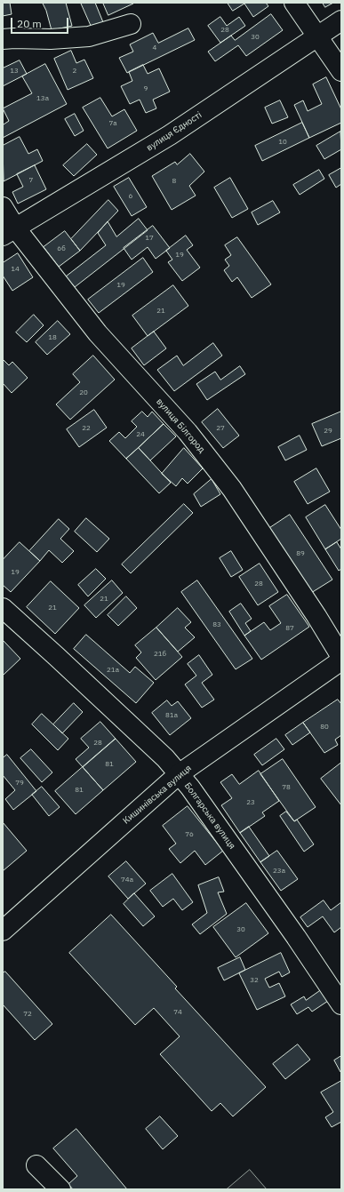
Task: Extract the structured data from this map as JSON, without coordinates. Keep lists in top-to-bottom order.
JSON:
{
  "streets": {
    "street": [
      "вулиця Єдності",
      "вулиця Білгород",
      "Кишинівська вулиця",
      "Болгарська вулиця"
    ]
  },
  "crossings": [
    ["вулиця Єдності", "вулиця Білгород"],
    ["Кишинівська вулиця", "Болгарська вулиця"]
  ],
  "house_numbers": [
    "28",
    "30",
    "4",
    "13",
    "2",
    "9",
    "13а",
    "7а",
    "10",
    "7",
    "8",
    "6",
    "17",
    "6б",
    "19",
    "14",
    "19",
    "21",
    "18",
    "20",
    "22",
    "27",
    "29",
    "24",
    "89",
    "19",
    "28",
    "21",
    "21",
    "83",
    "87",
    "21б",
    "21а",
    "81а",
    "80",
    "28",
    "81",
    "79",
    "78",
    "81",
    "23",
    "76",
    "23а",
    "74а",
    "30",
    "32",
    "74",
    "72"
  ],
  "scale_bar": "20 m"
}
